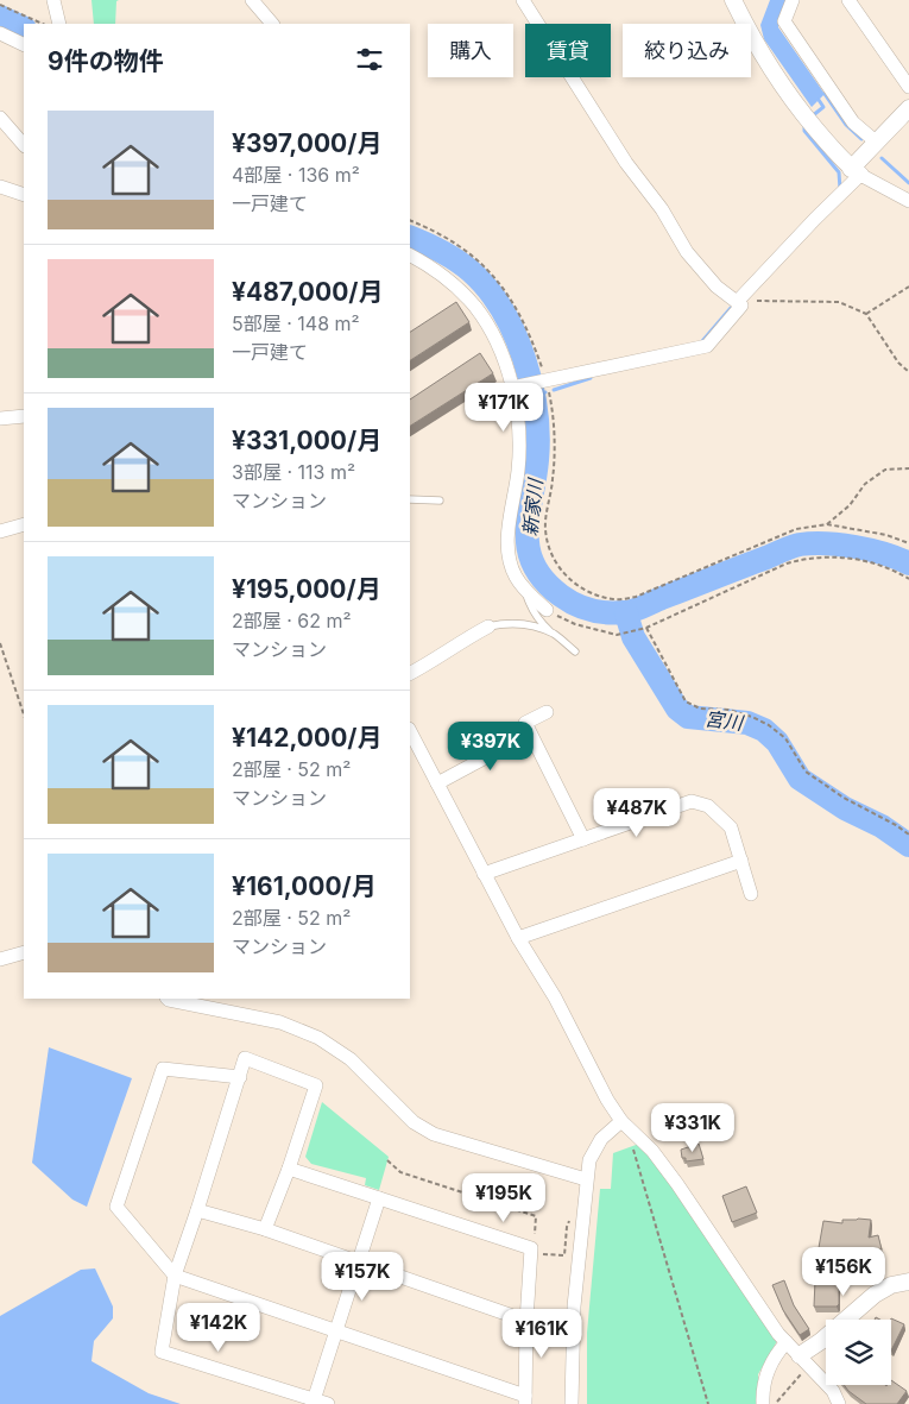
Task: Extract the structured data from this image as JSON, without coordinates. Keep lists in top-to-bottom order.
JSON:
{
  "water": ["新家川", "宮川"],
  "page": {
    "chip": ["購入", "賃貸", "絞り込み"],
    "heading": "9件の物件",
    "list": [
      {
        "name": "¥397,000/月",
        "note": "4部屋 · 136 m² · 一戸建て"
      },
      {
        "name": "¥487,000/月",
        "note": "5部屋 · 148 m² · 一戸建て"
      },
      {
        "name": "¥331,000/月",
        "note": "3部屋 · 113 m² · マンション"
      },
      {
        "name": "¥195,000/月",
        "note": "2部屋 · 62 m² · マンション"
      },
      {
        "name": "¥142,000/月",
        "note": "2部屋 · 52 m² · マンション"
      },
      {
        "name": "¥161,000/月",
        "note": "2部屋 · 52 m² · マンション"
      }
    ],
    "price": [
      "¥171K",
      "¥397K",
      "¥487K",
      "¥331K",
      "¥195K",
      "¥156K",
      "¥157K",
      "¥142K",
      "¥161K"
    ]
  }
}
